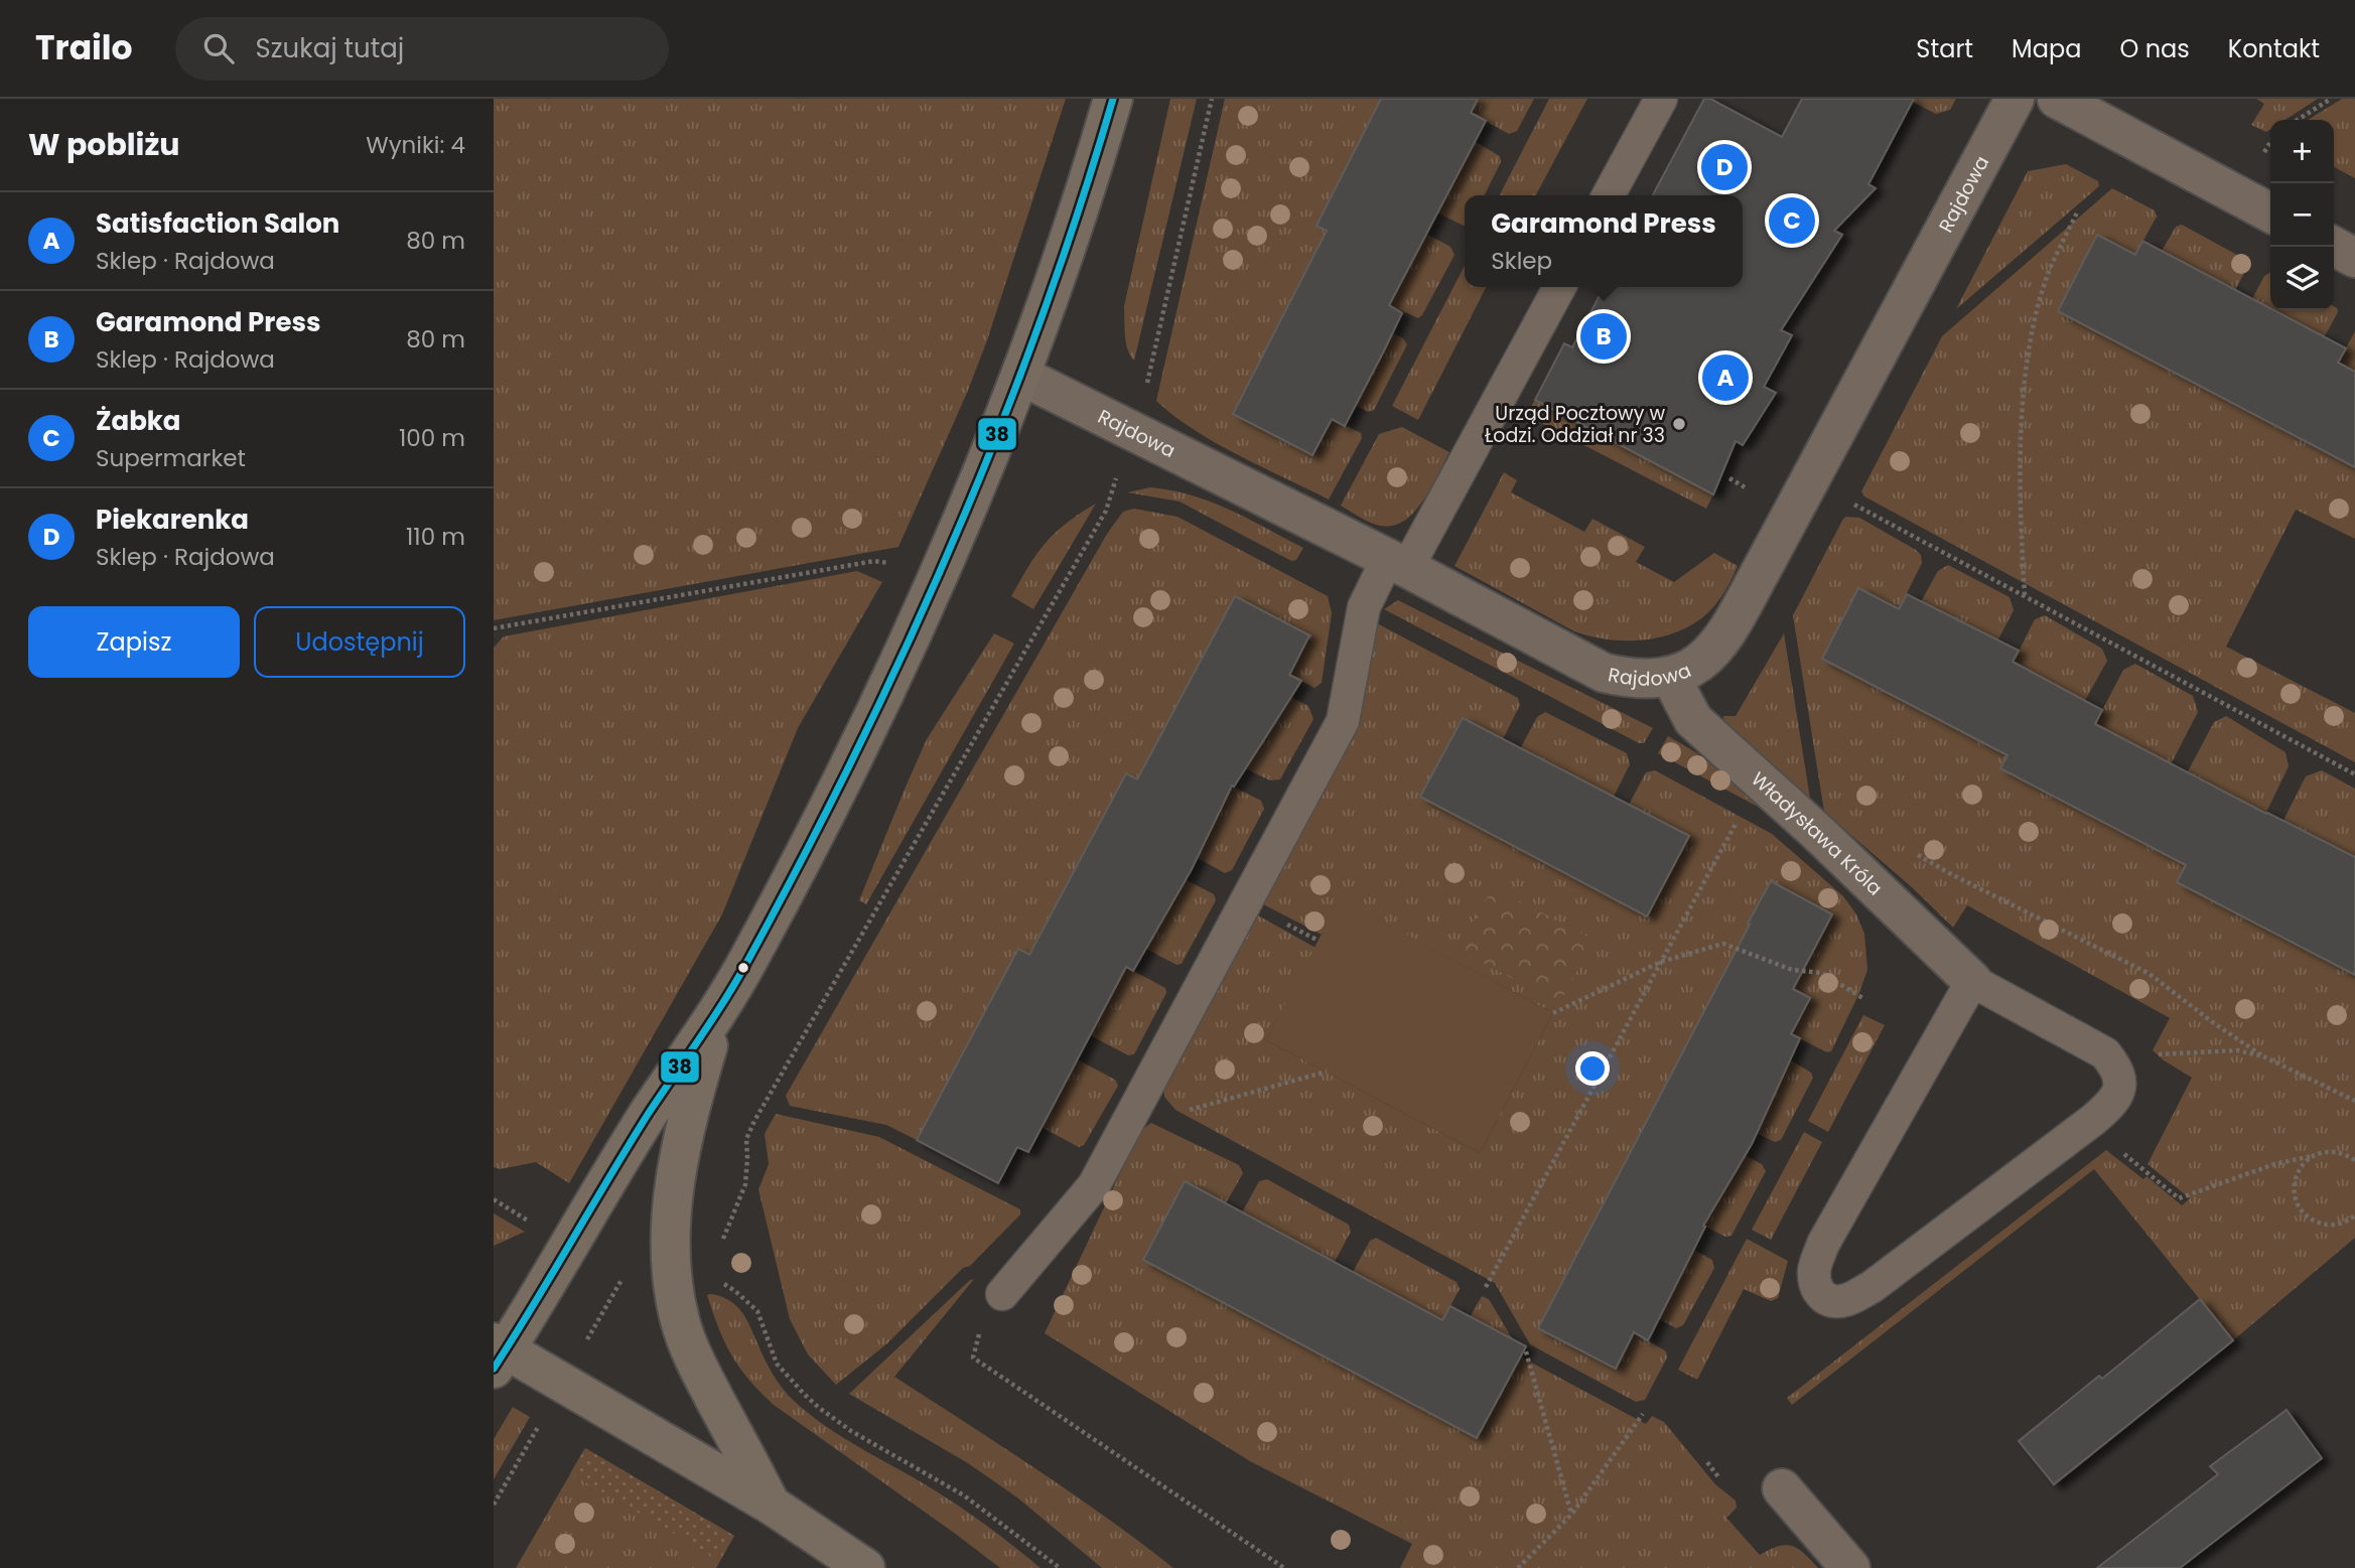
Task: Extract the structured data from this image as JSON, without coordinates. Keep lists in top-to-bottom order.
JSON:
{
  "streets": {
    "street": ["Rajdowa", "Władysława Króla"]
  },
  "crossings": [
    ["Rajdowa", "Władysława Króla"]
  ],
  "places": ["Urząd Pocztowy w Łodzi. Oddział nr 33"],
  "lines": ["transit line 38"],
  "page": {
    "header": "Trailo",
    "search": "Szukaj tutaj",
    "nav": [
      "Start",
      "Mapa",
      "O nas",
      "Kontakt"
    ],
    "heading": ["W pobliżu", "Wyniki: 4"],
    "map_buttons": ["+", "−"],
    "pins": [
      "D",
      "C",
      "B",
      "A"
    ],
    "list": [
      {
        "mark": "A",
        "name": "Satisfaction Salon",
        "note": "Sklep · Rajdowa",
        "value": "80 m"
      },
      {
        "mark": "B",
        "name": "Garamond Press",
        "note": "Sklep · Rajdowa",
        "value": "80 m"
      },
      {
        "mark": "C",
        "name": "Żabka",
        "note": "Supermarket",
        "value": "100 m"
      },
      {
        "mark": "D",
        "name": "Piekarenka",
        "note": "Sklep · Rajdowa",
        "value": "110 m"
      }
    ],
    "popup": ["Garamond Press", "Sklep"],
    "buttons": ["Zapisz", "Udostępnij"]
  }
}
